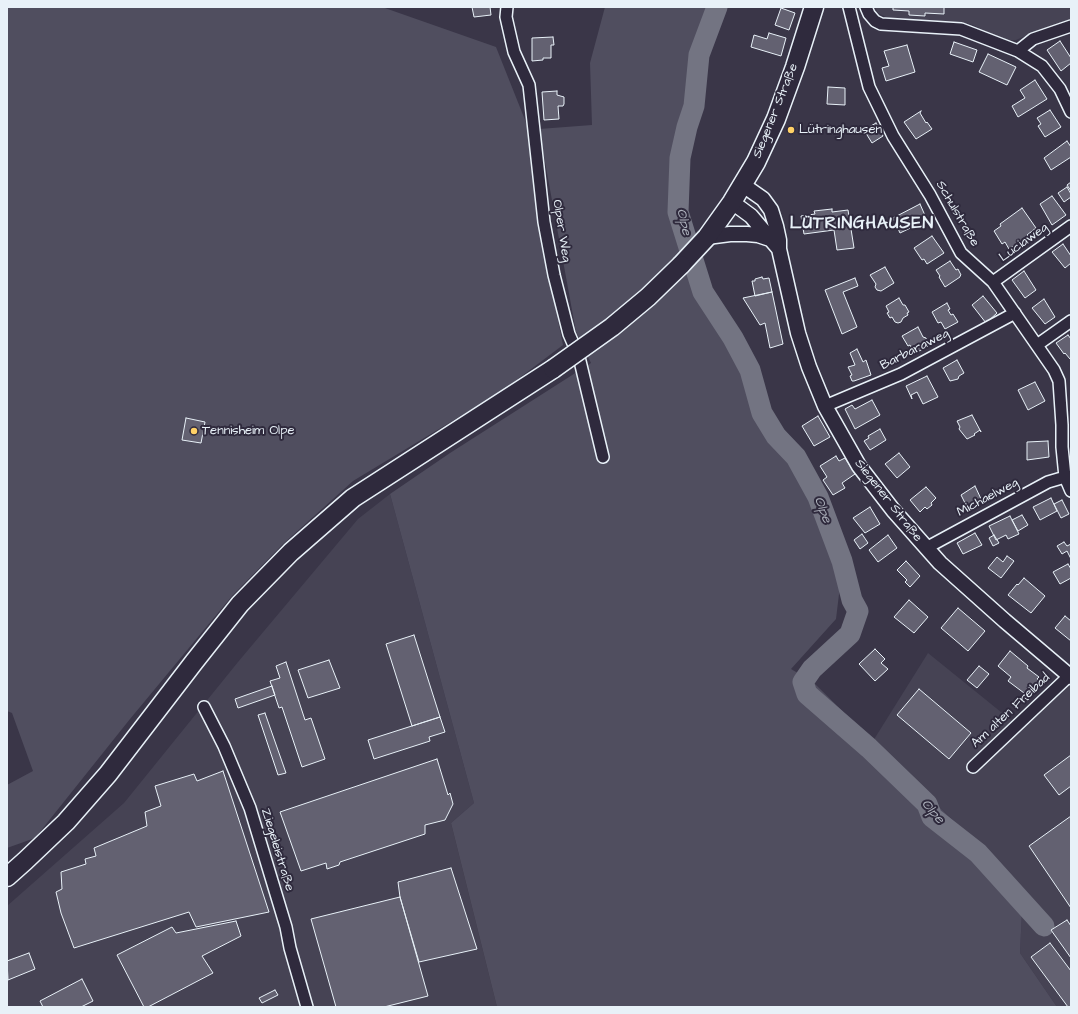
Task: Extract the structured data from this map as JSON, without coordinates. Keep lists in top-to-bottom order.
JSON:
{
  "streets": {
    "main road": ["Siegener Straße"],
    "street": [
      "Schulstraße",
      "Olper Weg",
      "Luciaweg",
      "Barbaraweg",
      "Michaelweg",
      "Am alten Freibad",
      "Ziegeleistraße"
    ]
  },
  "crossings": [
    ["Siegener Straße", "Barbaraweg"],
    ["Siegener Straße", "Michaelweg"],
    ["Siegener Straße", "Am alten Freibad"],
    ["Schulstraße", "Luciaweg"],
    ["Schulstraße", "Barbaraweg"],
    ["Schulstraße", "Michaelweg"]
  ],
  "districts": ["LÜTRINGHAUSEN"],
  "water": ["Olpe"],
  "places": ["Lütringhausen", "Tennisheim Olpe"]
}
